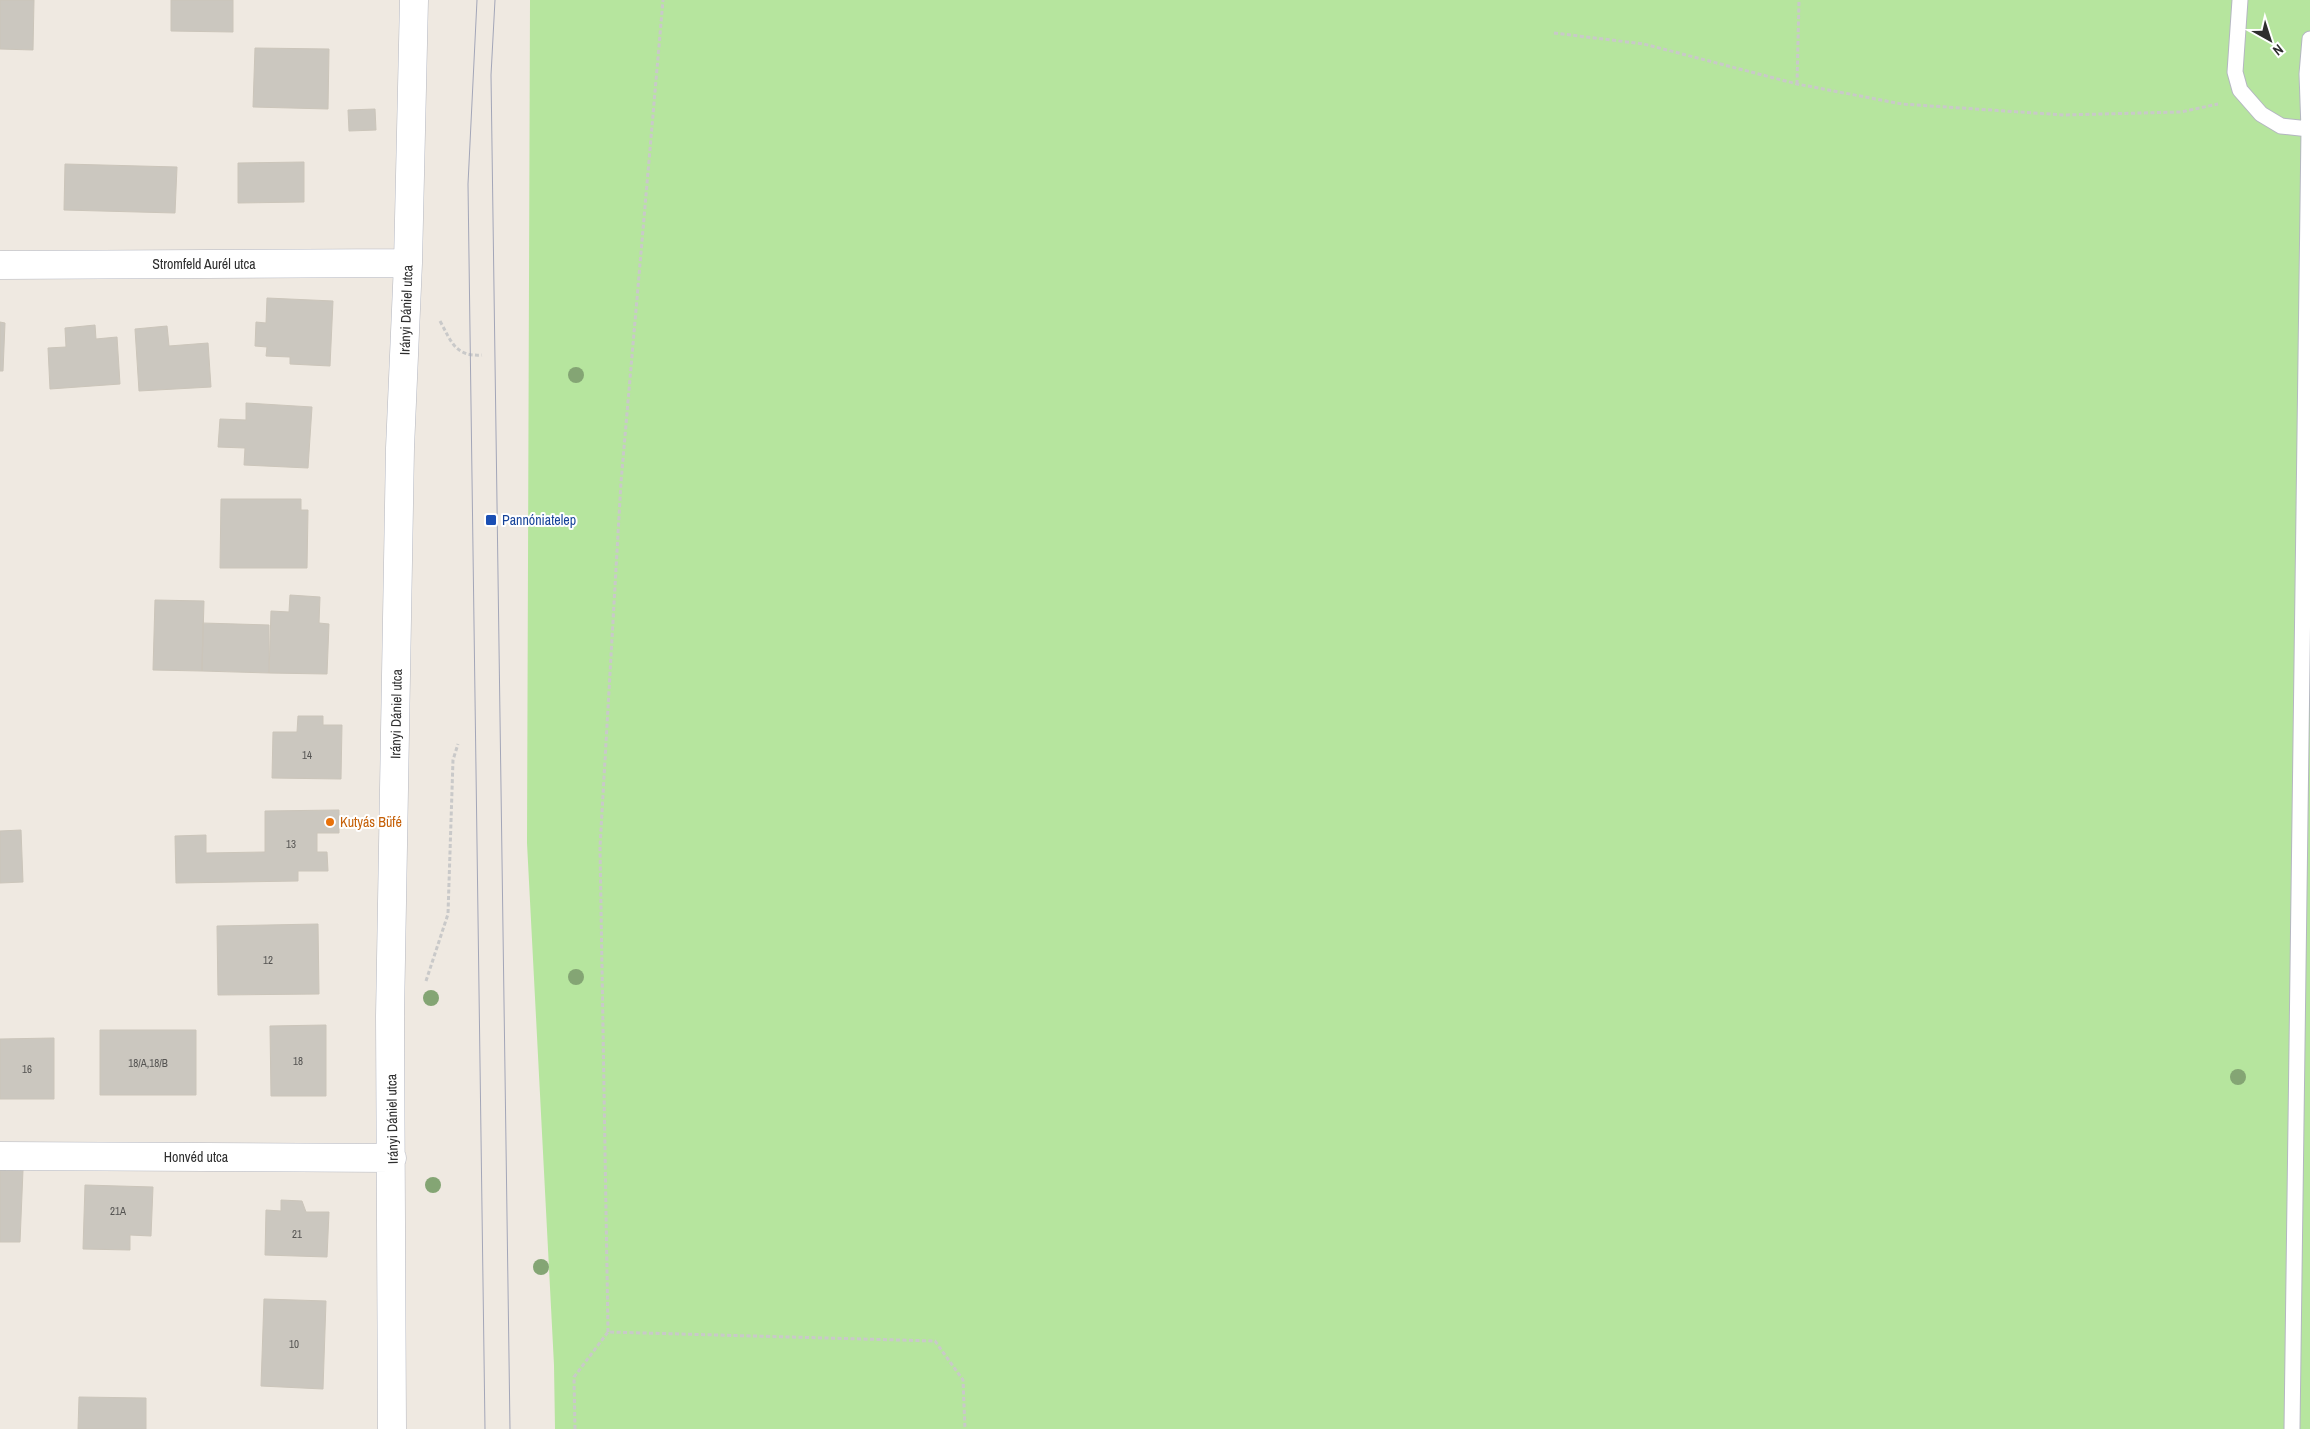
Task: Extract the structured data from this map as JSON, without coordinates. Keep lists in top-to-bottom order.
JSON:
{
  "streets": {
    "street": ["Stromfeld Aurél utca", "Irányi Dániel utca", "Honvéd utca"]
  },
  "crossings": [
    ["Stromfeld Aurél utca", "Irányi Dániel utca"],
    ["Irányi Dániel utca", "Honvéd utca"]
  ],
  "places": {
    "transit": ["Pannóniatelep"],
    "other": ["Kutyás Büfé"]
  },
  "house_numbers": [
    "14",
    "13",
    "12",
    "18",
    "18/A,18/B",
    "16",
    "21A",
    "21",
    "10"
  ],
  "north": "bottom right"
}
